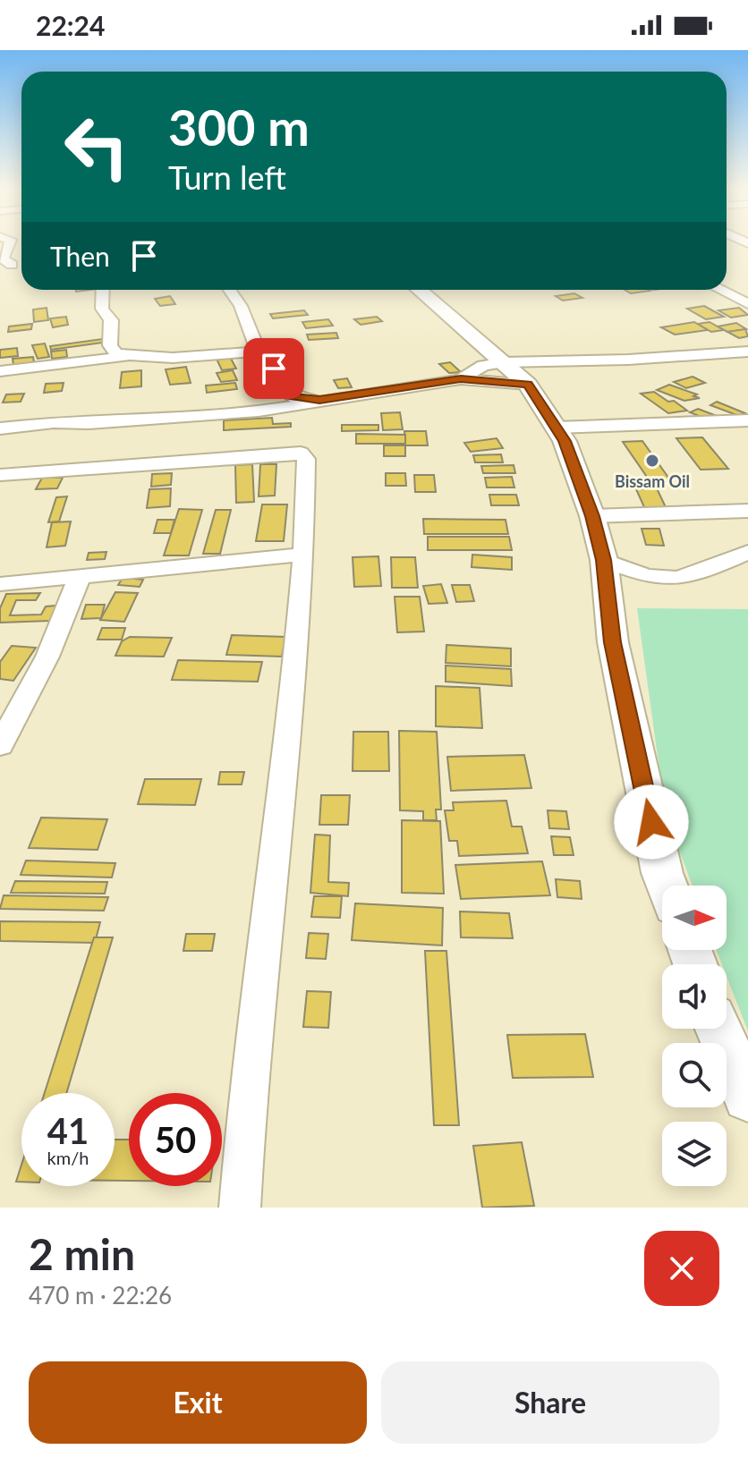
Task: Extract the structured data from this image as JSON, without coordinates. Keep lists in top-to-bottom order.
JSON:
{
  "places": ["Bissam Oil"],
  "north": "right",
  "page": {
    "status": "22:24",
    "turn": ["300 m", "Turn left"],
    "then": "Then",
    "speed": "41 km/h",
    "limit": "50",
    "heading": ["2 min", "470 m · 22:26"],
    "buttons": ["Exit", "Share"]
  }
}
